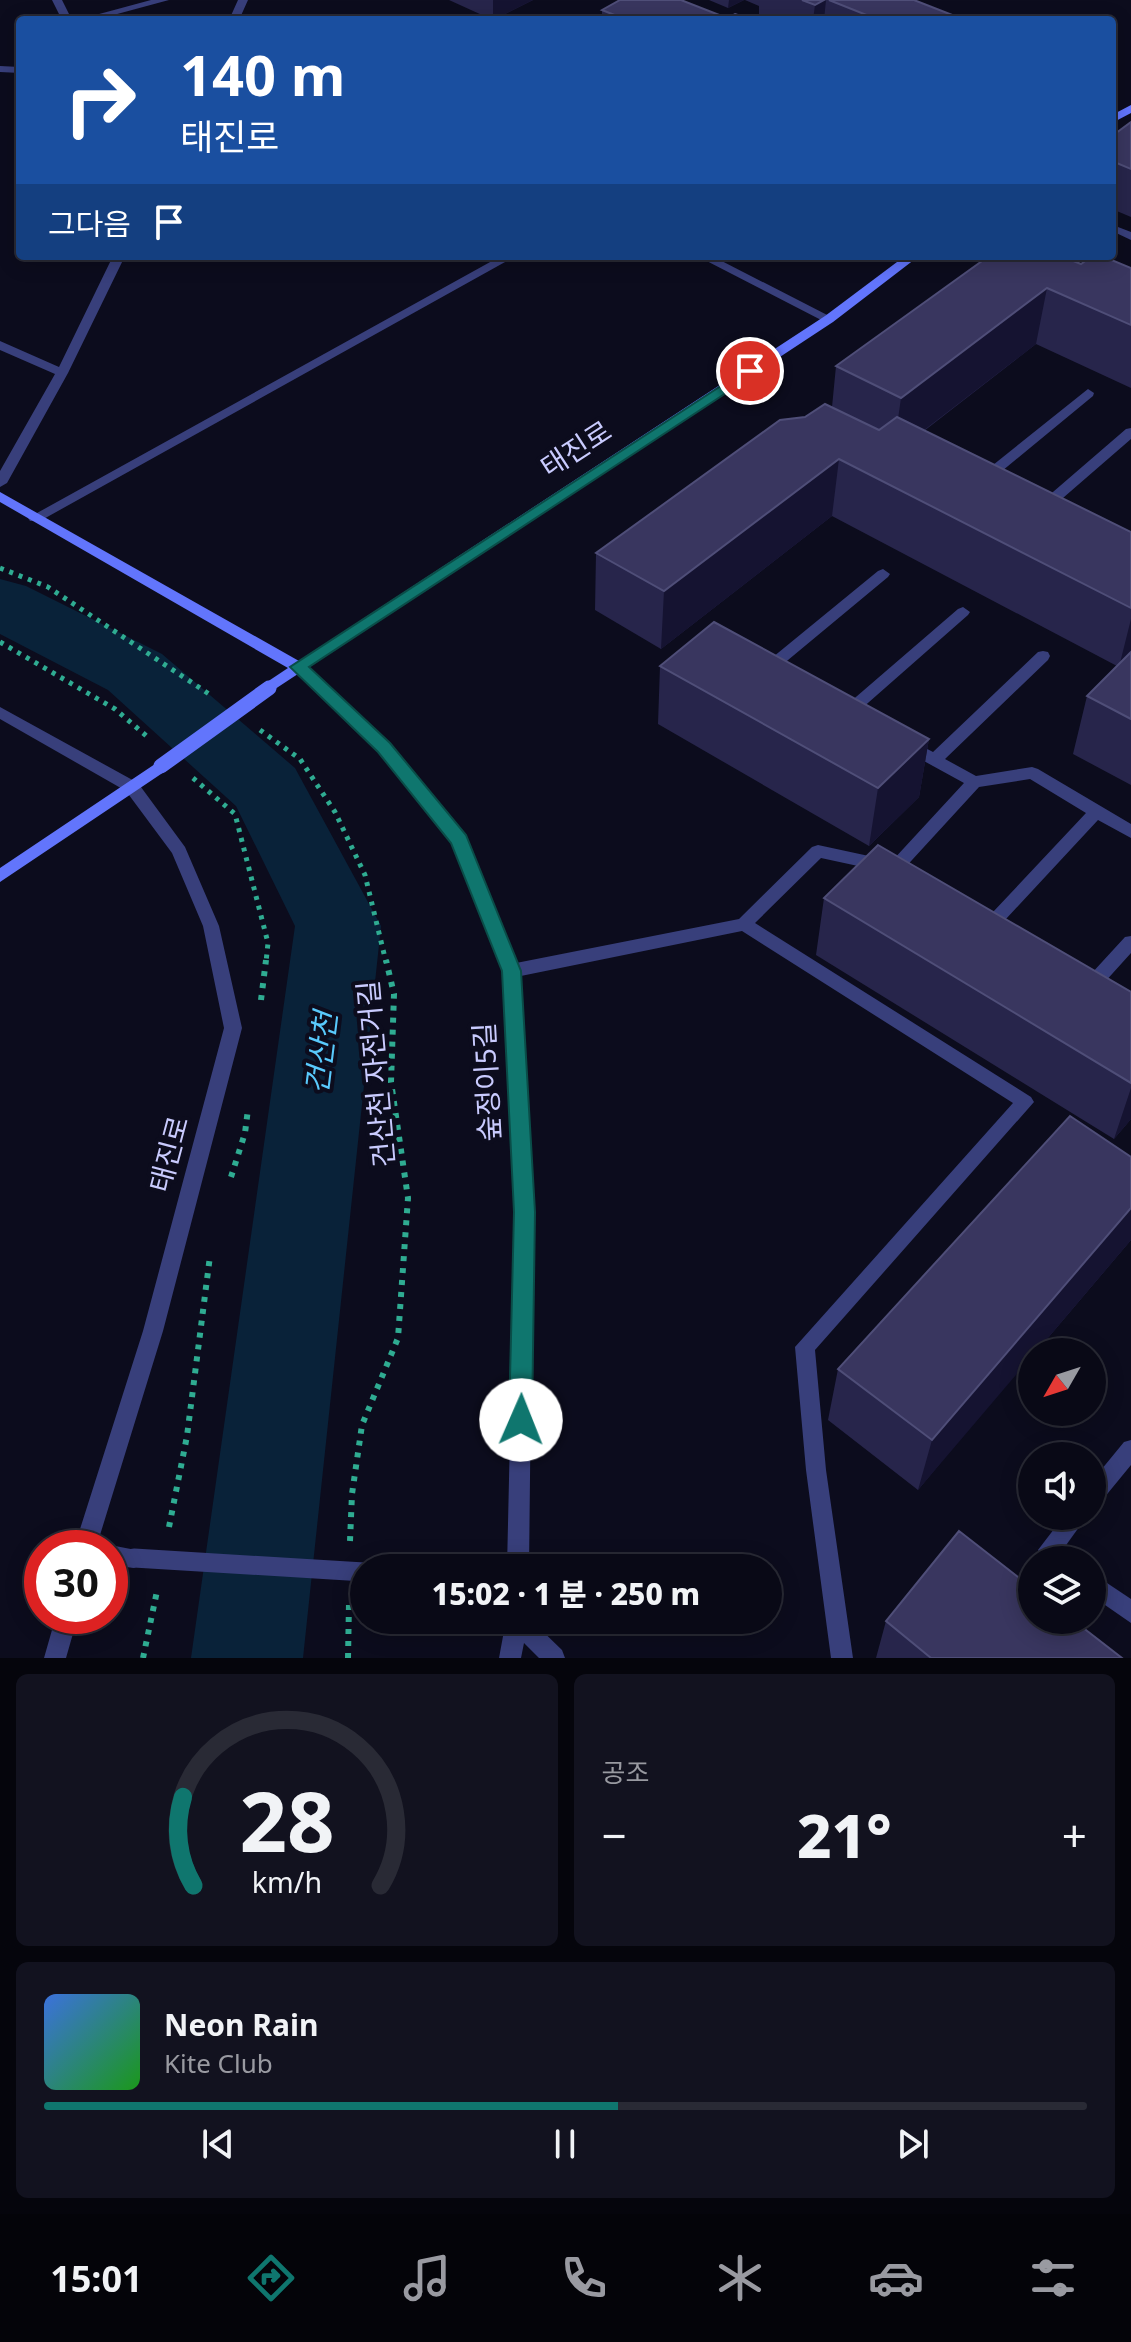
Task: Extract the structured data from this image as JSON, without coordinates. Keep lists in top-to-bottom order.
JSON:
{
  "streets": {
    "street": ["태진로", "숲정이5길"],
    "path": ["건산천 자전거길"]
  },
  "crossings": [
    ["태진로", "숲정이5길"]
  ],
  "water": ["건산천"],
  "north": "bottom left",
  "page": {
    "turn": ["140 m", "태진로"],
    "then": "그다음",
    "limit": "30",
    "trip": "15:02 · 1 분 · 250 m",
    "tile": "공조",
    "heat": ["−", "21°", "+"],
    "song": ["Neon Rain", "Kite Club"],
    "tabs": "15:01",
    "gauge": ["28", "km/h"]
  }
}
